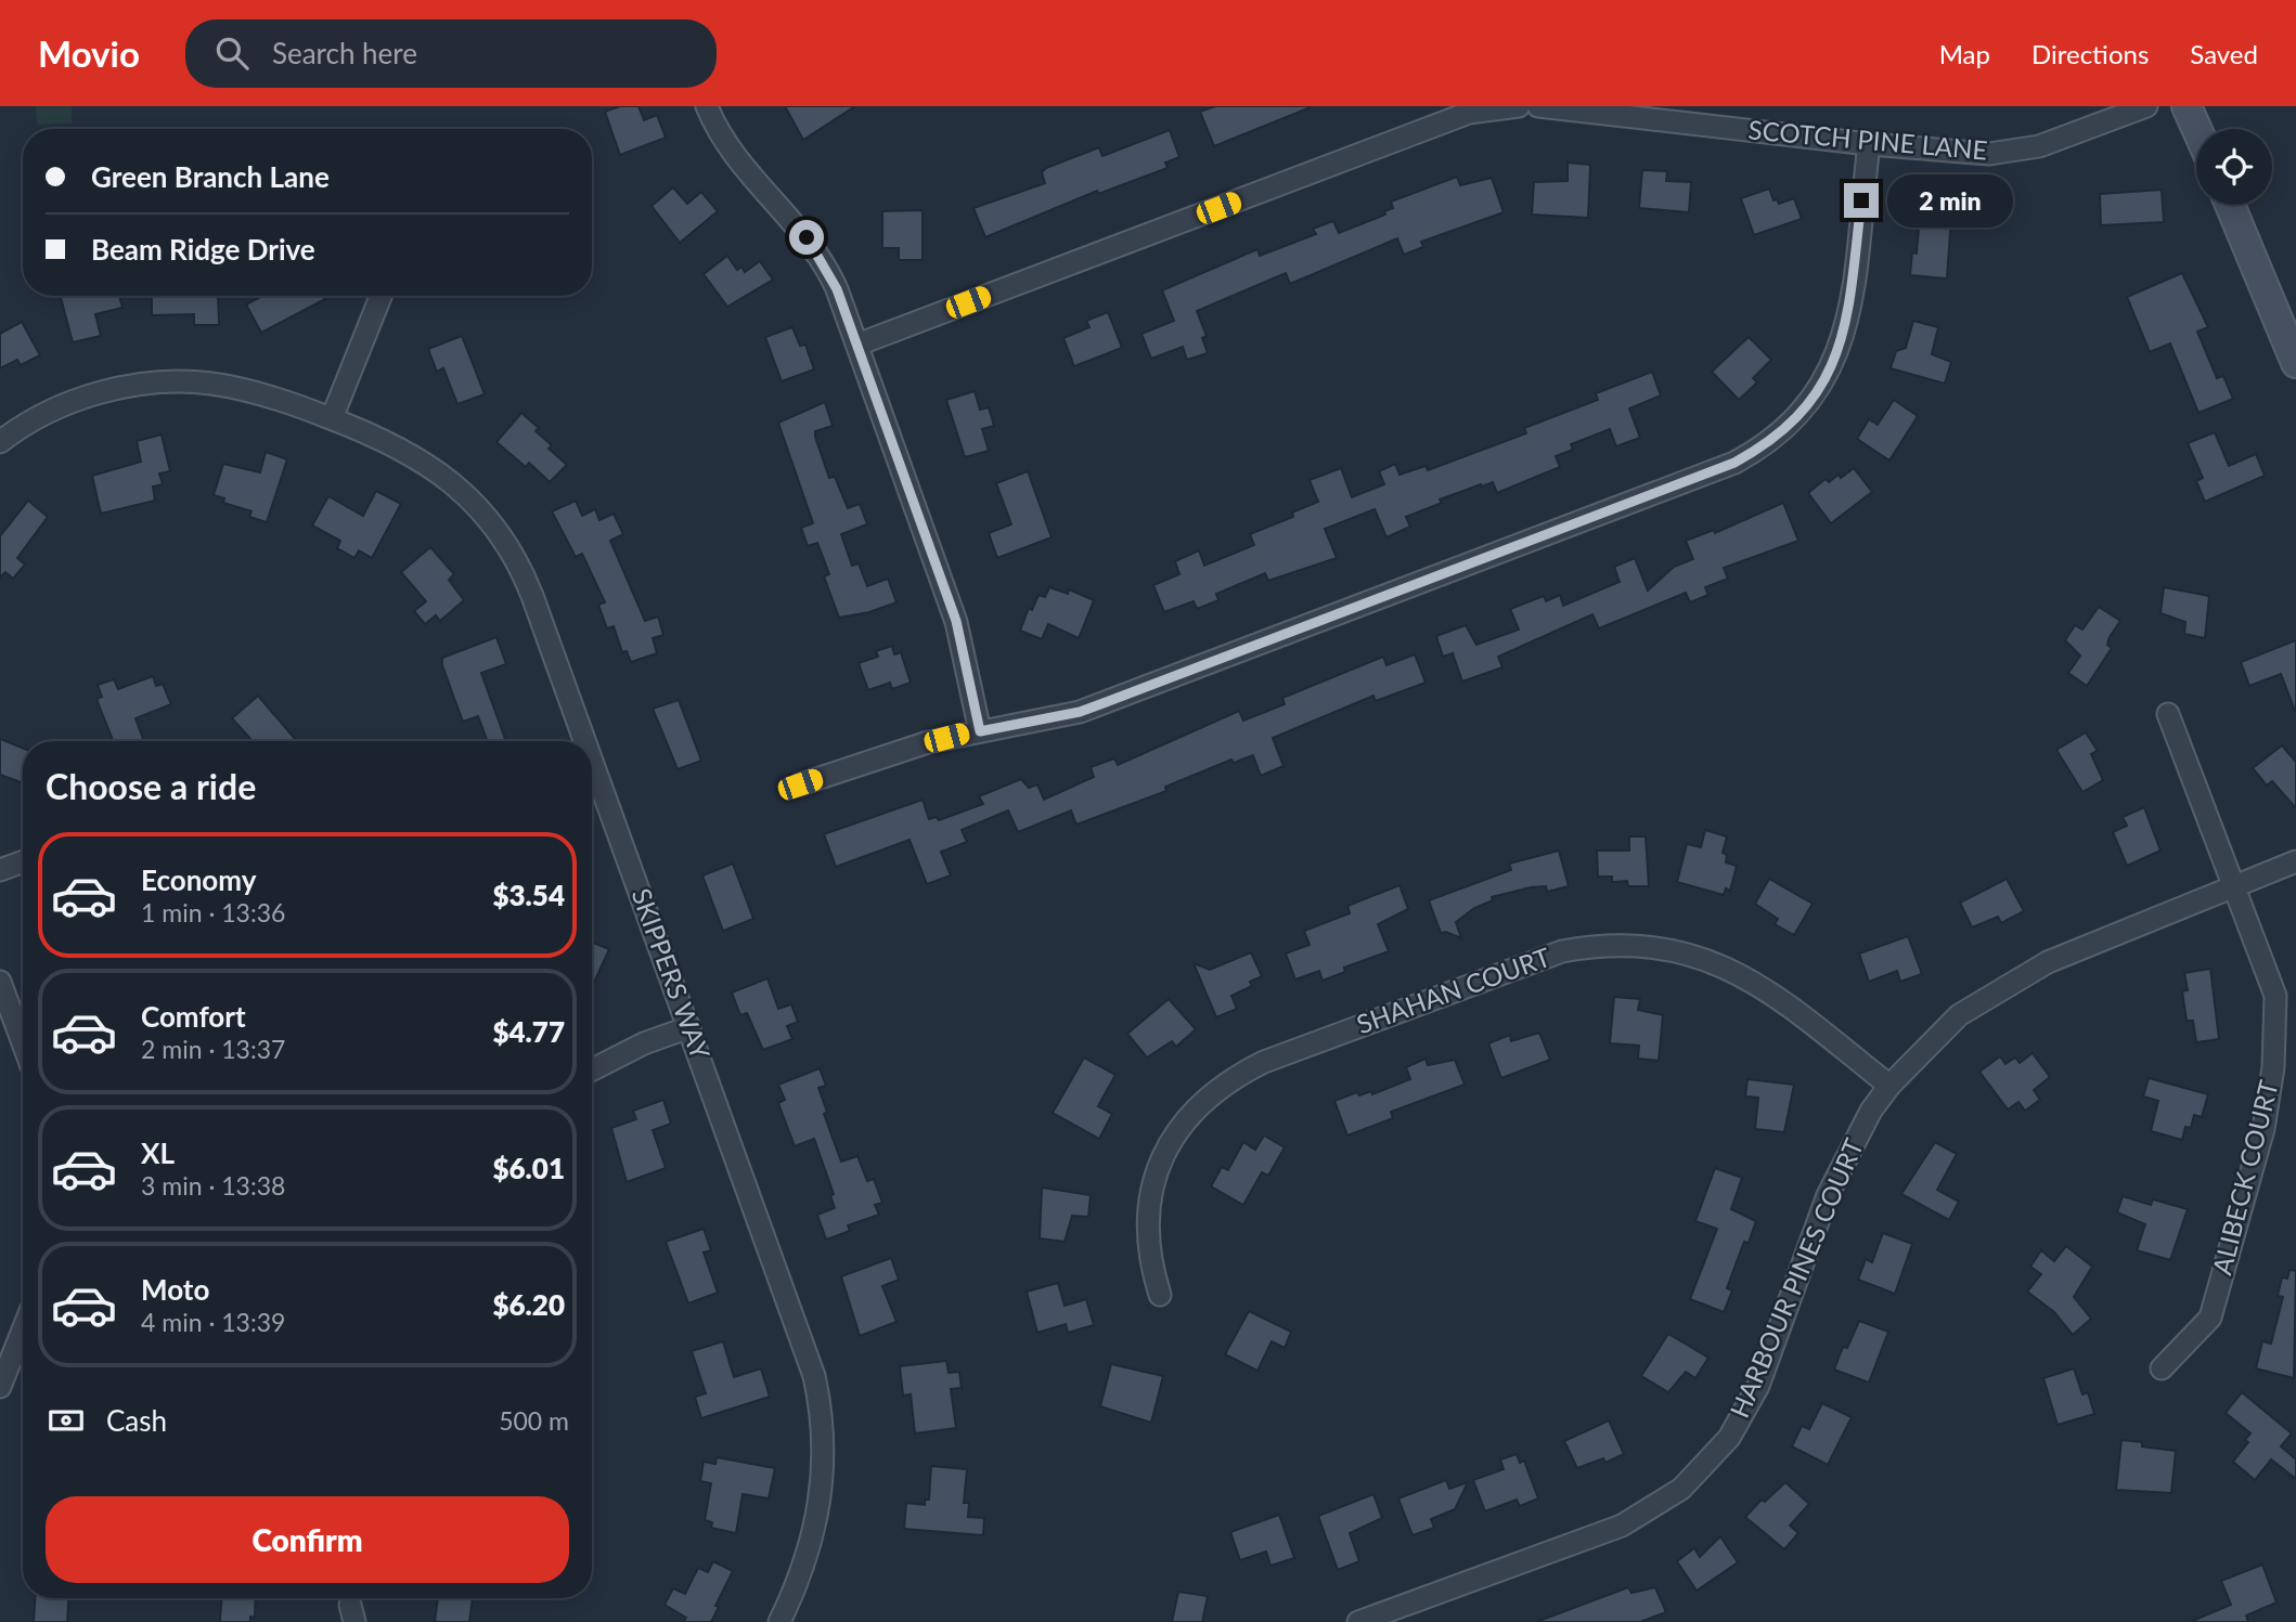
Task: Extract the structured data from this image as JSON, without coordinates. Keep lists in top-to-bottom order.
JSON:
{
  "streets": {
    "street": [
      "SCOTCH PINE LANE",
      "SKIPPERS WAY",
      "SHAHAN COURT",
      "ALIBECK COURT",
      "HARBOUR PINES COURT"
    ]
  },
  "crossings": [
    ["SHAHAN COURT", "HARBOUR PINES COURT"],
    ["ALIBECK COURT", "HARBOUR PINES COURT"]
  ],
  "page": {
    "header": "Movio",
    "search": "Search here",
    "nav": ["Map", "Directions", "Saved"],
    "banner": ["Green Branch Lane", "Beam Ridge Drive"],
    "bubble": "2 min",
    "heading": "Choose a ride",
    "list": [
      {
        "name": "Economy",
        "note": "1 min · 13:36",
        "value": "$3.54"
      },
      {
        "name": "Comfort",
        "note": "2 min · 13:37",
        "value": "$4.77"
      },
      {
        "name": "XL",
        "note": "3 min · 13:38",
        "value": "$6.01"
      },
      {
        "name": "Moto",
        "note": "4 min · 13:39",
        "value": "$6.20"
      }
    ],
    "pay": ["Cash", "500 m"],
    "buttons": "Confirm"
  }
}
